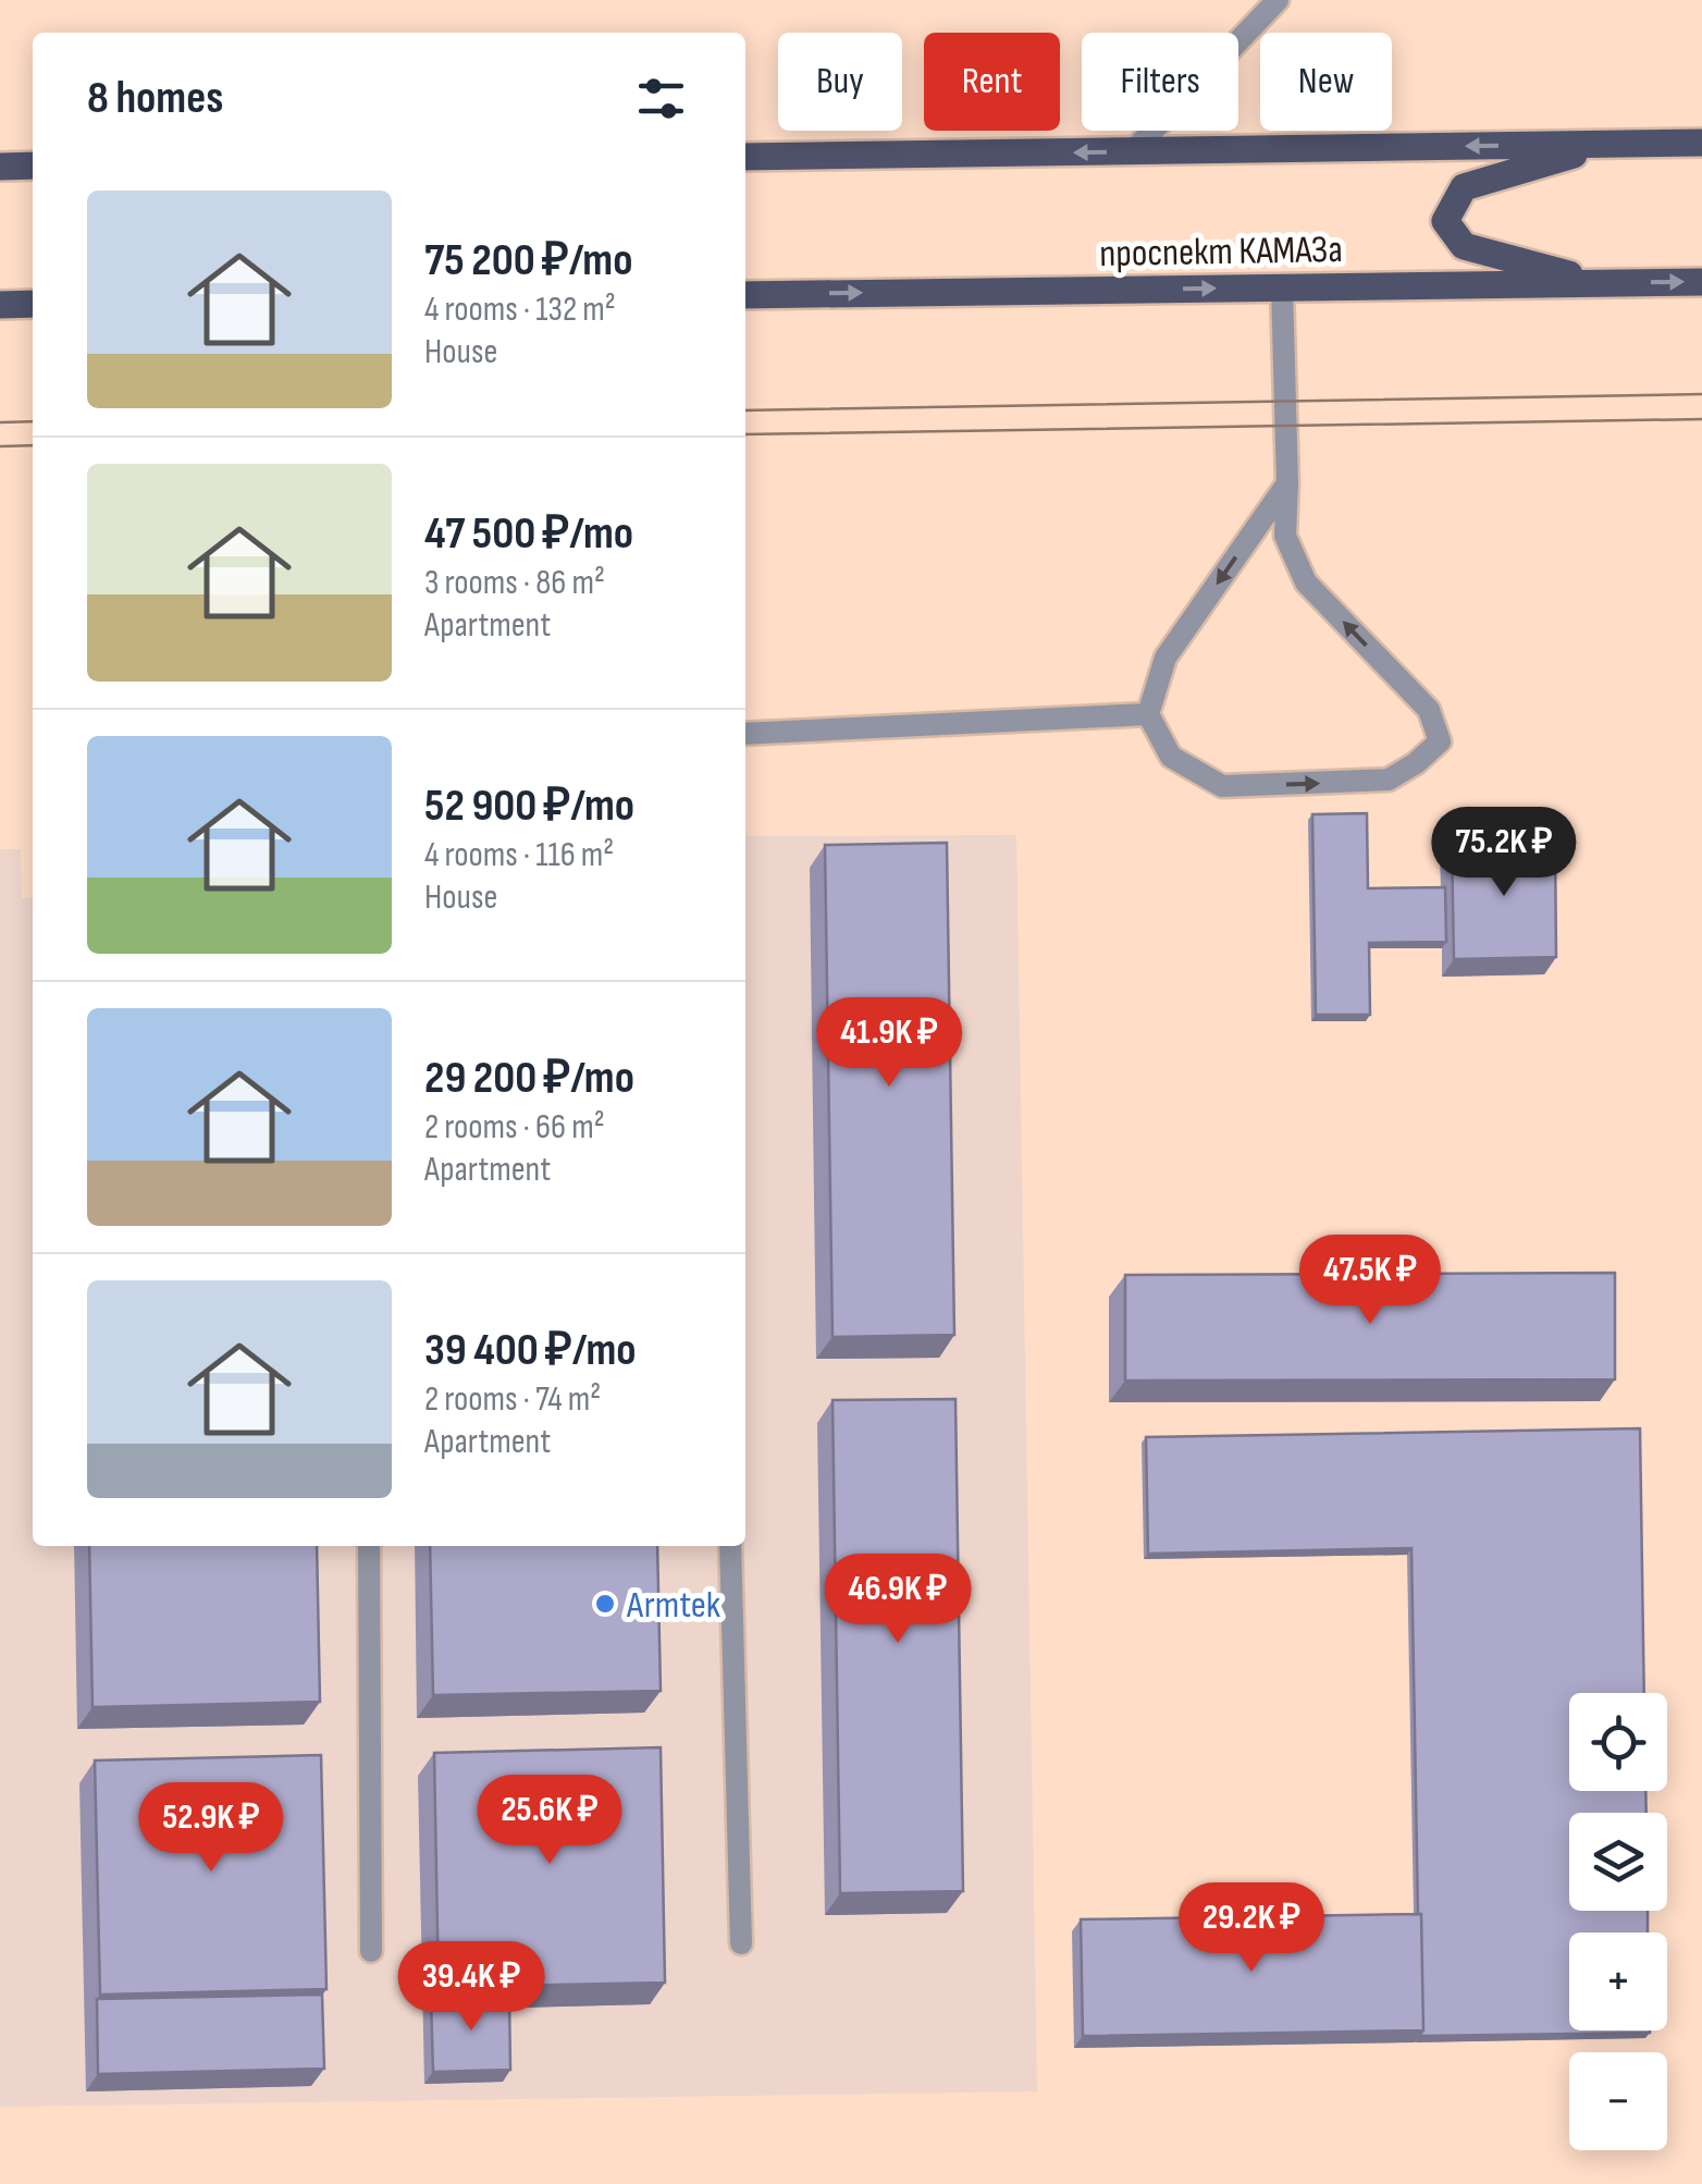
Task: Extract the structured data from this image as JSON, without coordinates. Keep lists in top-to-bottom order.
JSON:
{
  "streets": {
    "main road": ["проспект КАМАЗа"]
  },
  "places": ["Armtek"],
  "page": {
    "chip": [
      "Buy",
      "Rent",
      "Filters",
      "New"
    ],
    "heading": "8 homes",
    "list": [
      {
        "name": "75 200 ₽/mo",
        "note": "4 rooms · 132 m² · House"
      },
      {
        "name": "47 500 ₽/mo",
        "note": "3 rooms · 86 m² · Apartment"
      },
      {
        "name": "52 900 ₽/mo",
        "note": "4 rooms · 116 m² · House"
      },
      {
        "name": "29 200 ₽/mo",
        "note": "2 rooms · 66 m² · Apartment"
      },
      {
        "name": "39 400 ₽/mo",
        "note": "2 rooms · 74 m² · Apartment"
      }
    ],
    "price": [
      "75.2K ₽",
      "41.9K ₽",
      "47.5K ₽",
      "46.9K ₽",
      "25.6K ₽",
      "52.9K ₽",
      "29.2K ₽",
      "39.4K ₽"
    ],
    "map_buttons": ["+", "−"]
  }
}
